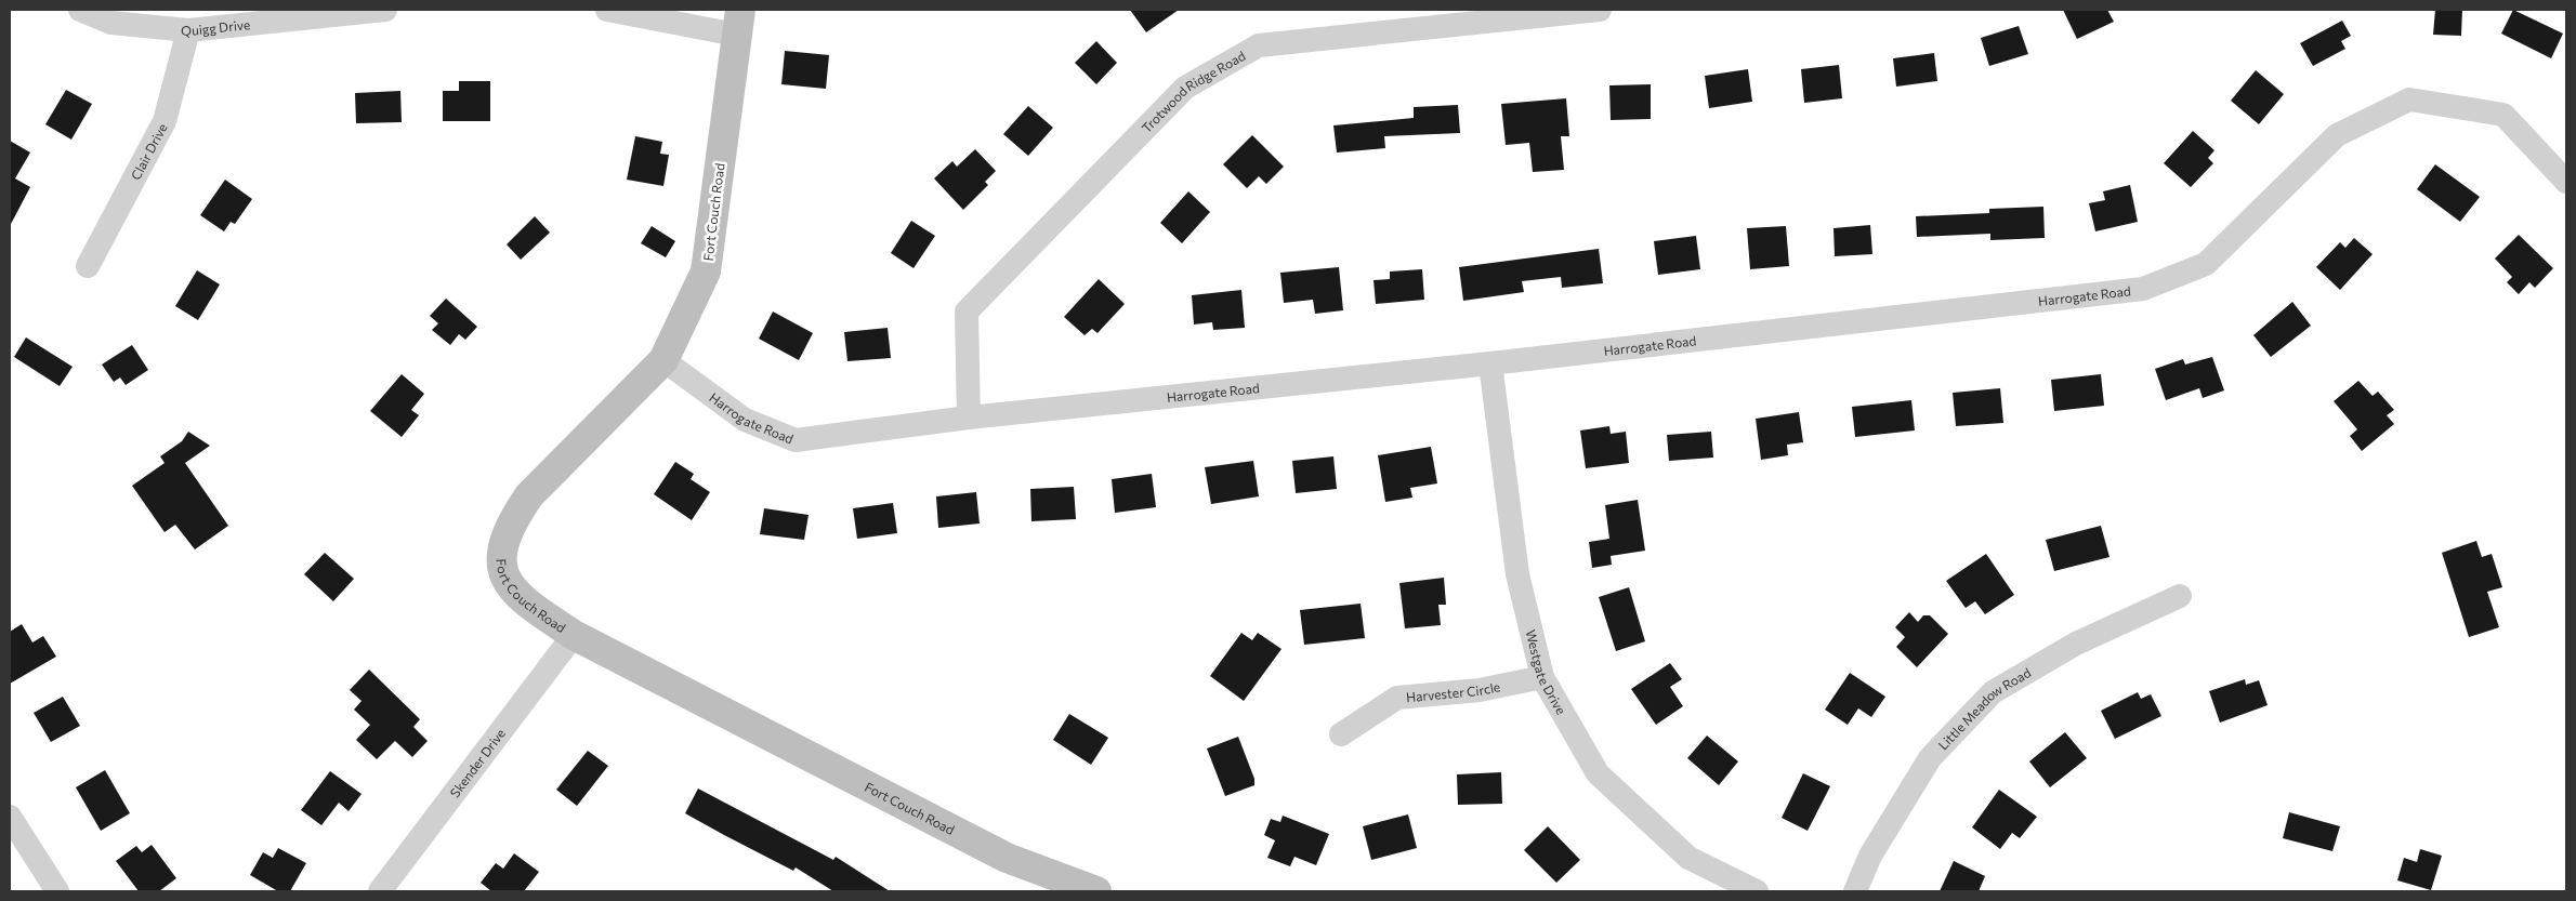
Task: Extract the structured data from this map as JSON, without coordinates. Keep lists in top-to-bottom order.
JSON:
{
  "streets": {
    "street": [
      "Quigg Drive",
      "Trotwood Ridge Road",
      "Clair Drive",
      "Fort Couch Road",
      "Harrogate Road",
      "Westgate Drive",
      "Harvester Circle",
      "Little Meadow Road",
      "Skender Drive"
    ]
  },
  "crossings": [
    ["Quigg Drive", "Clair Drive"],
    ["Trotwood Ridge Road", "Harrogate Road"],
    ["Fort Couch Road", "Harrogate Road"],
    ["Fort Couch Road", "Skender Drive"],
    ["Harrogate Road", "Westgate Drive"],
    ["Westgate Drive", "Harvester Circle"]
  ]
}
